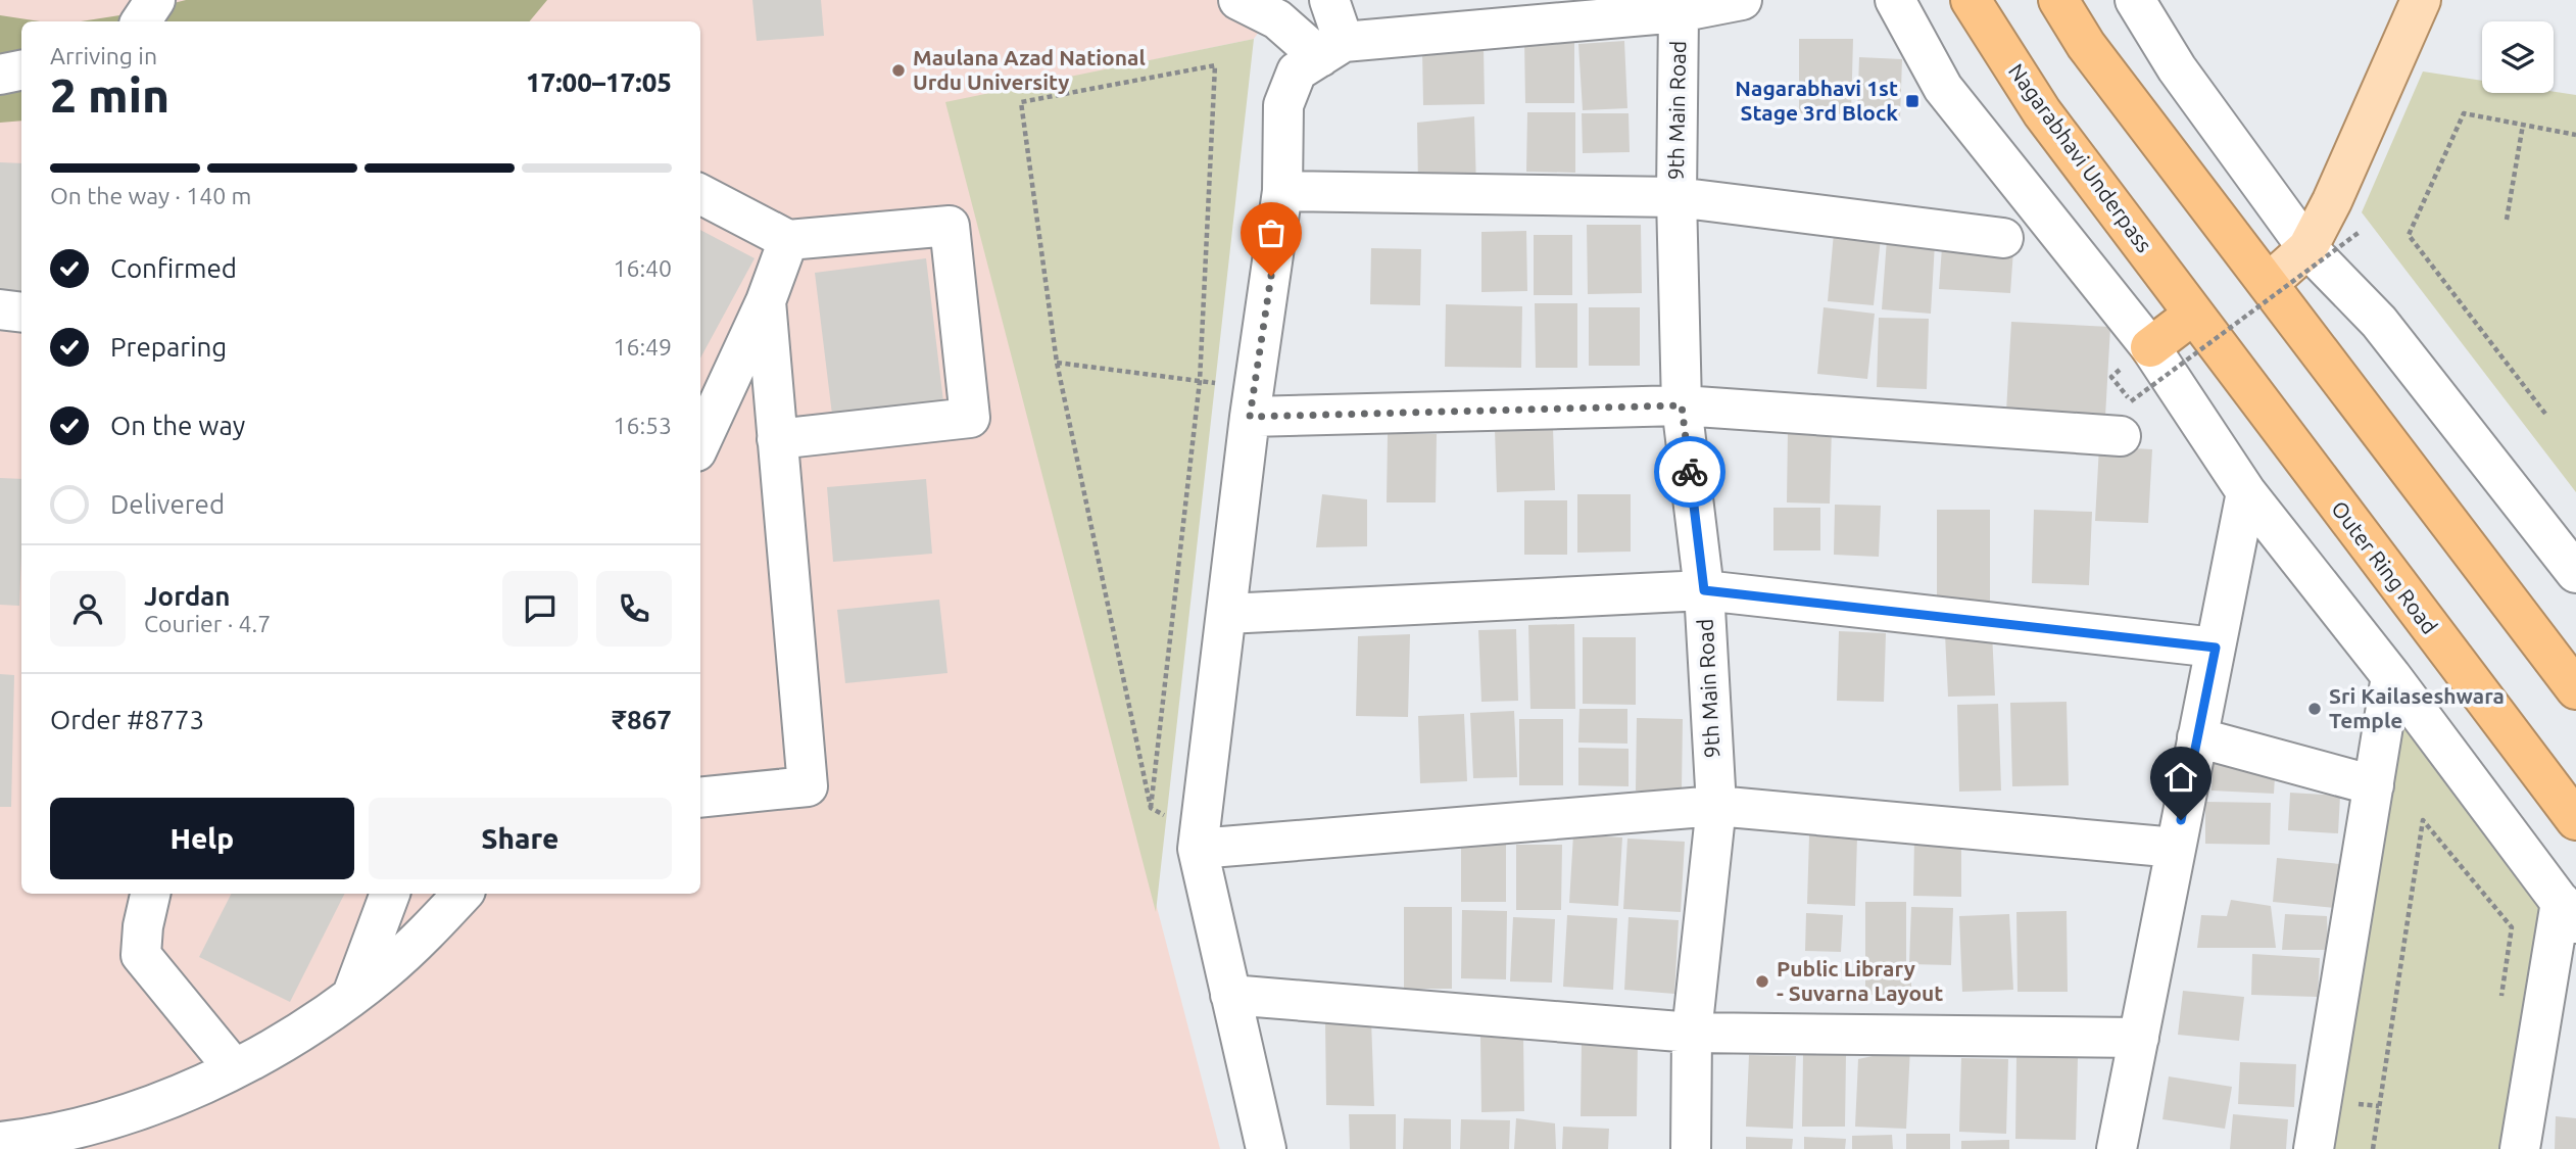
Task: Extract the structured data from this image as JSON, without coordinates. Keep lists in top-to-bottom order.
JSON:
{
  "streets": {
    "highway": ["Nagarabhavi Underpass", "Outer Ring Road"],
    "street": ["9th Main Road"]
  },
  "crossings": [
    ["Nagarabhavi Underpass", "Outer Ring Road"]
  ],
  "places": {
    "other": ["Maulana Azad National Urdu University", "Sri Kailaseshwara Temple", "Public Library - Suvarna Layout"],
    "transit": ["Nagarabhavi 1st Stage 3rd Block"]
  },
  "page": {
    "heading": ["2 min", "Arriving in", "17:00–17:05"],
    "panel": [
      "Jordan",
      "Courier · 4.7",
      "Order #8773",
      "₹867"
    ],
    "bar": "On the way · 140 m",
    "list": [
      ["Confirmed", "16:40"],
      ["Preparing", "16:49"],
      ["On the way", "16:53"],
      "Delivered"
    ],
    "buttons": ["Help", "Share"]
  }
}
